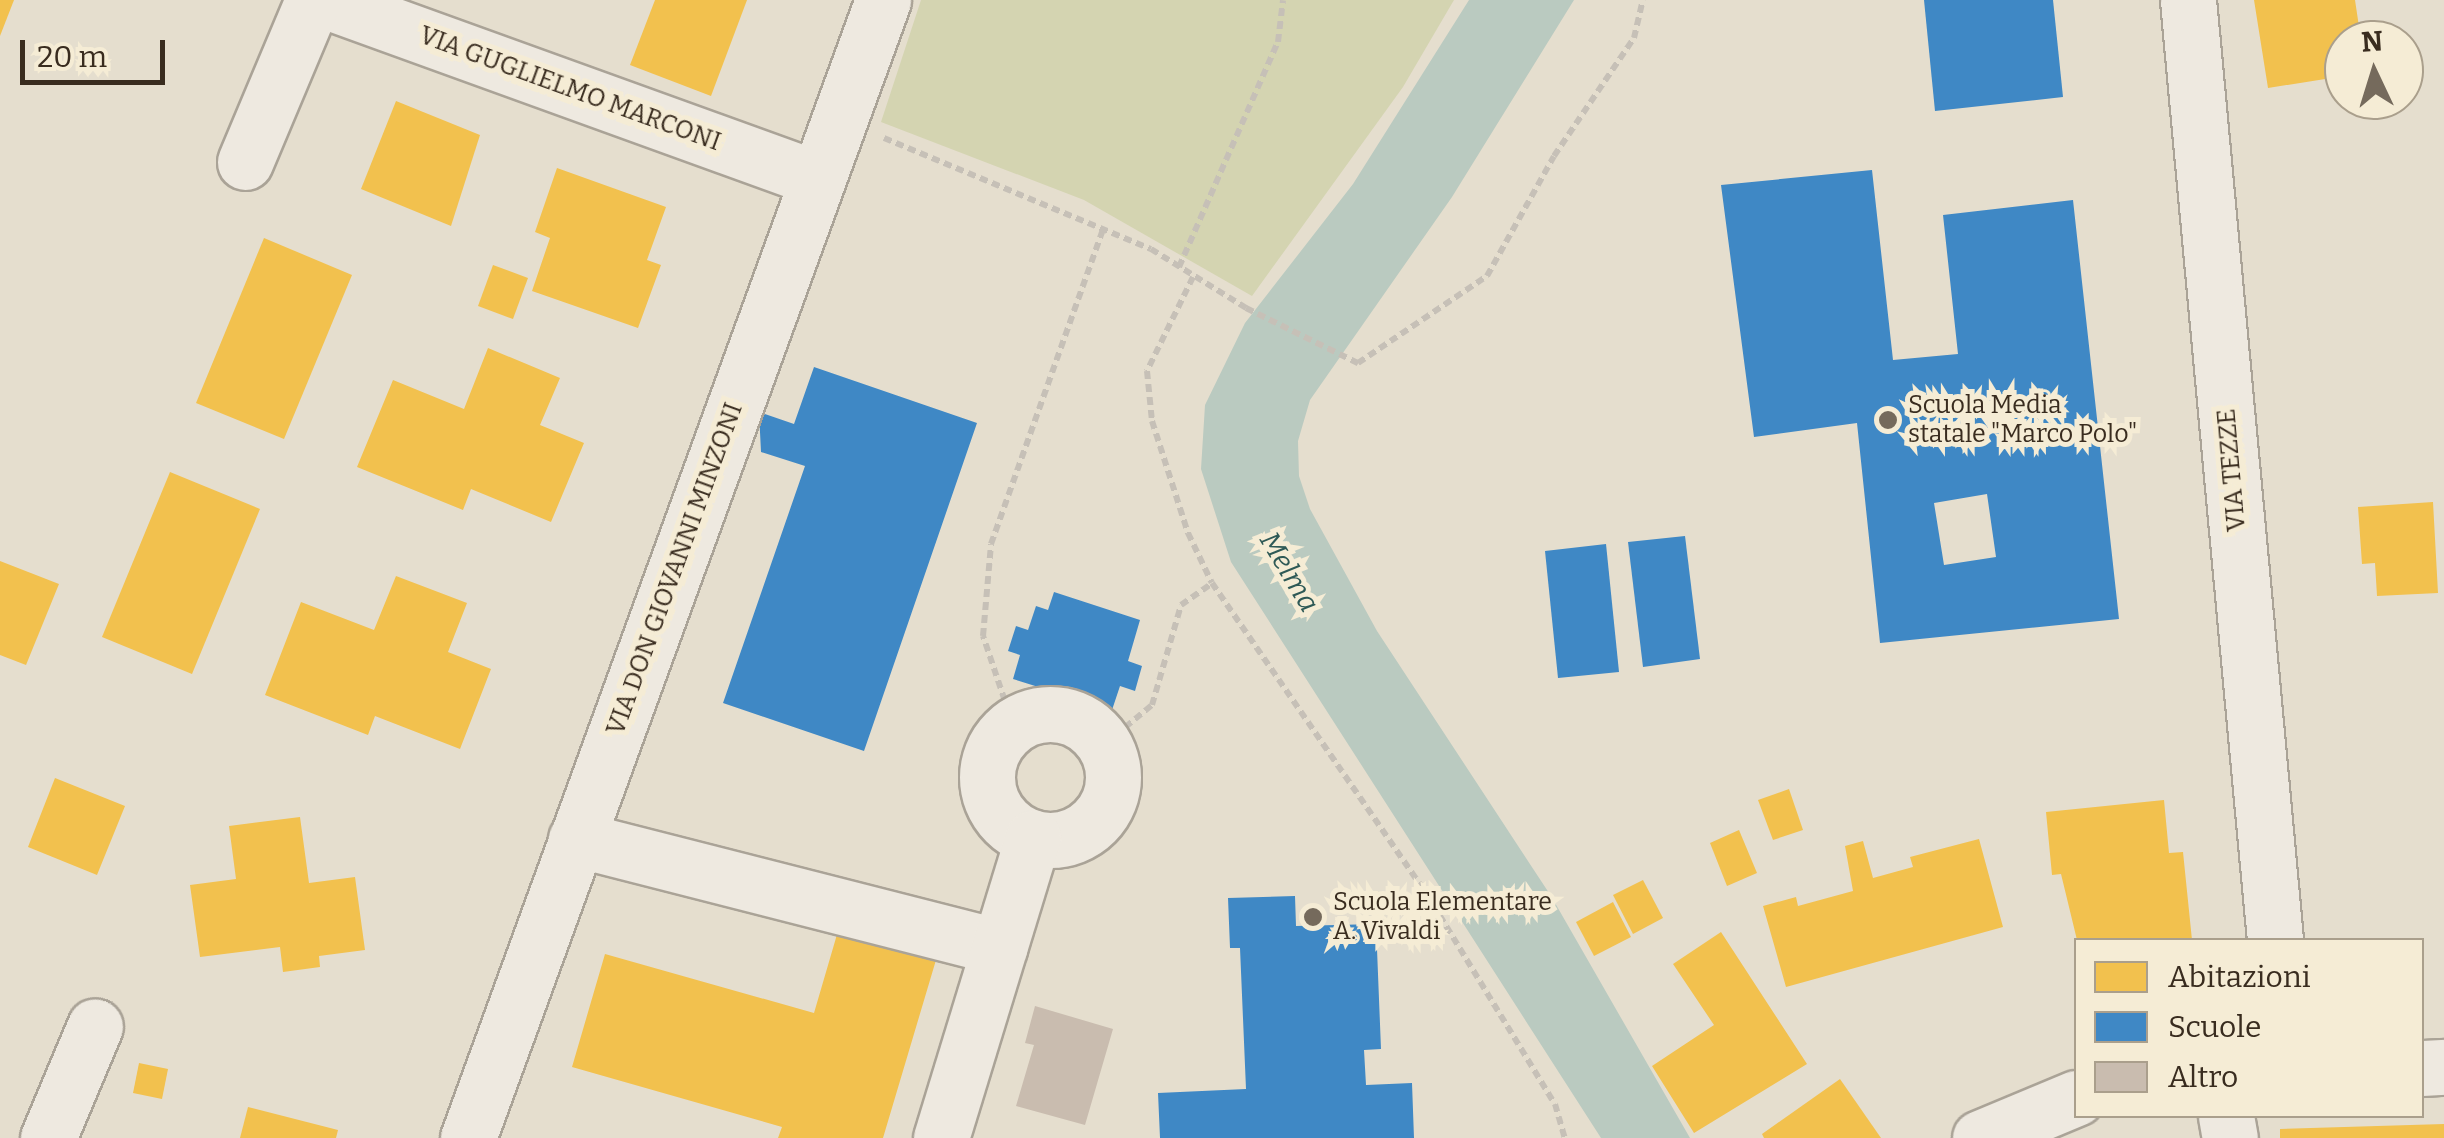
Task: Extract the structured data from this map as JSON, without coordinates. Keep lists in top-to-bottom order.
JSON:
{
  "streets": {
    "street": ["VIA GUGLIELMO MARCONI", "VIA TEZZE", "VIA DON GIOVANNI MINZONI"]
  },
  "crossings": [
    ["VIA GUGLIELMO MARCONI", "VIA DON GIOVANNI MINZONI"]
  ],
  "water": ["Melma"],
  "places": ["Scuola Media statale \"Marco Polo\"", "Scuola Elementare A. Vivaldi"],
  "legend": ["Abitazioni", "Scuole", "Altro"],
  "scale_bar": "20 m",
  "north": "top"
}
